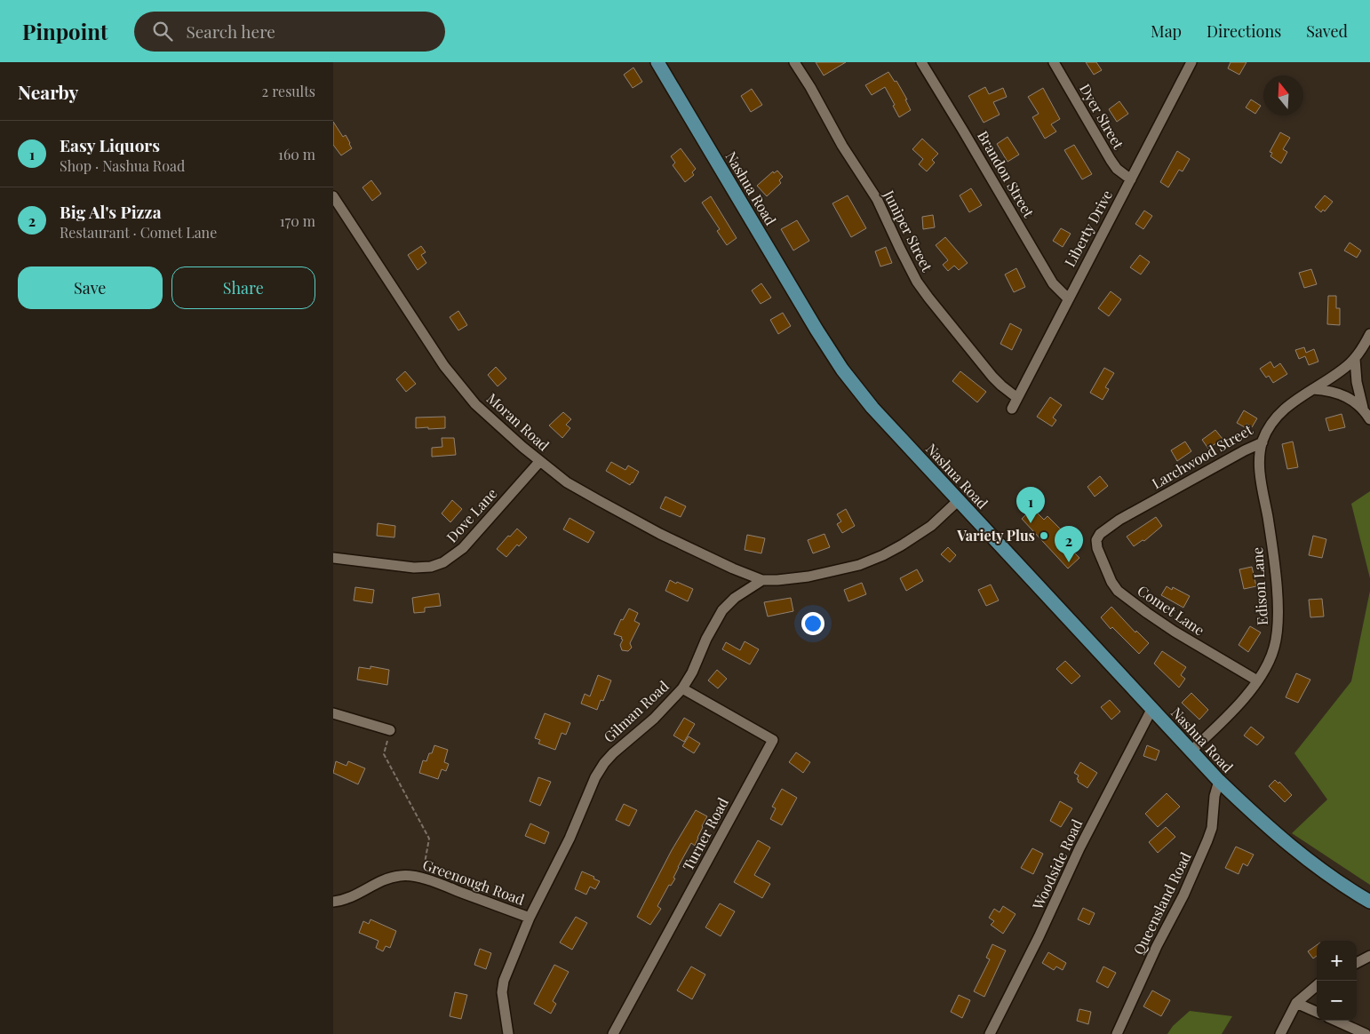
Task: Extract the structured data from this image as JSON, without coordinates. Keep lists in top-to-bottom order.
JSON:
{
  "streets": {
    "main road": ["Nashua Road"],
    "street": [
      "Dyer Street",
      "Brandon Street",
      "Liberty Drive",
      "Juniper Street",
      "Moran Road",
      "Larchwood Street",
      "Dove Lane",
      "Edison Lane",
      "Comet Lane",
      "Gilman Road",
      "Turner Road",
      "Woodside Road",
      "Greenough Road",
      "Queensland Road"
    ]
  },
  "crossings": [
    ["Dyer Street", "Liberty Drive"],
    ["Brandon Street", "Liberty Drive"],
    ["Nashua Road", "Edison Lane"],
    ["Nashua Road", "Woodside Road"],
    ["Nashua Road", "Queensland Road"],
    ["Liberty Drive", "Juniper Street"],
    ["Moran Road", "Dove Lane"],
    ["Moran Road", "Gilman Road"],
    ["Larchwood Street", "Edison Lane"],
    ["Larchwood Street", "Comet Lane"],
    ["Edison Lane", "Comet Lane"],
    ["Gilman Road", "Turner Road"],
    ["Gilman Road", "Greenough Road"]
  ],
  "places": ["Variety Plus"],
  "north": "top",
  "page": {
    "header": "Pinpoint",
    "search": "Search here",
    "nav": ["Map", "Directions", "Saved"],
    "heading": ["Nearby", "2 results"],
    "list": [
      {
        "mark": "1",
        "name": "Easy Liquors",
        "note": "Shop · Nashua Road",
        "value": "160 m"
      },
      {
        "mark": "2",
        "name": "Big Al's Pizza",
        "note": "Restaurant · Comet Lane",
        "value": "170 m"
      }
    ],
    "buttons": ["Save", "Share"],
    "pins": ["1", "2"],
    "map_buttons": ["+", "−"]
  }
}
